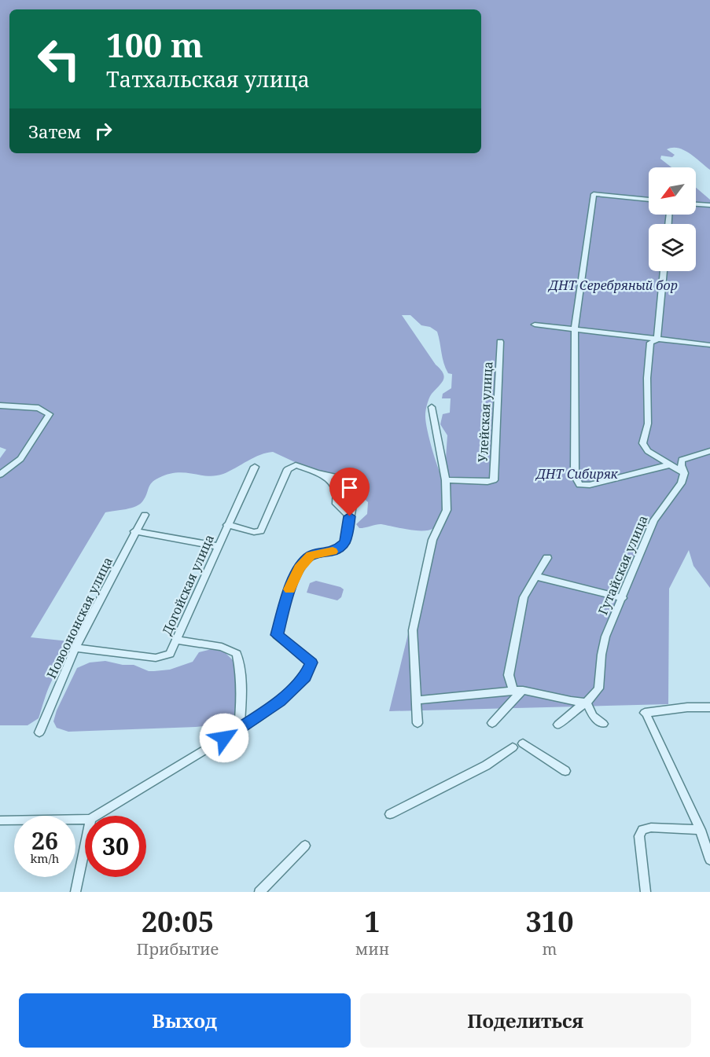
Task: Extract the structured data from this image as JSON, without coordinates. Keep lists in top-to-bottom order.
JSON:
{
  "streets": {
    "street": [
      "Улейская улица",
      "Гутайская улица",
      "Догойская улица",
      "Новоононская улица"
    ]
  },
  "crossings": [
    ["Догойская улица", "Новоононская улица"]
  ],
  "parks": ["ДНТ Серебряный бор", "ДНТ Сибиряк"],
  "north": "bottom left",
  "page": {
    "turn": ["100 m", "Татхальская улица"],
    "then": "Затем",
    "speed": "26 km/h",
    "limit": "30",
    "eta": [
      "20:05",
      "Прибытие",
      "1",
      "мин",
      "310",
      "m"
    ],
    "buttons": ["Выход", "Поделиться"]
  }
}
